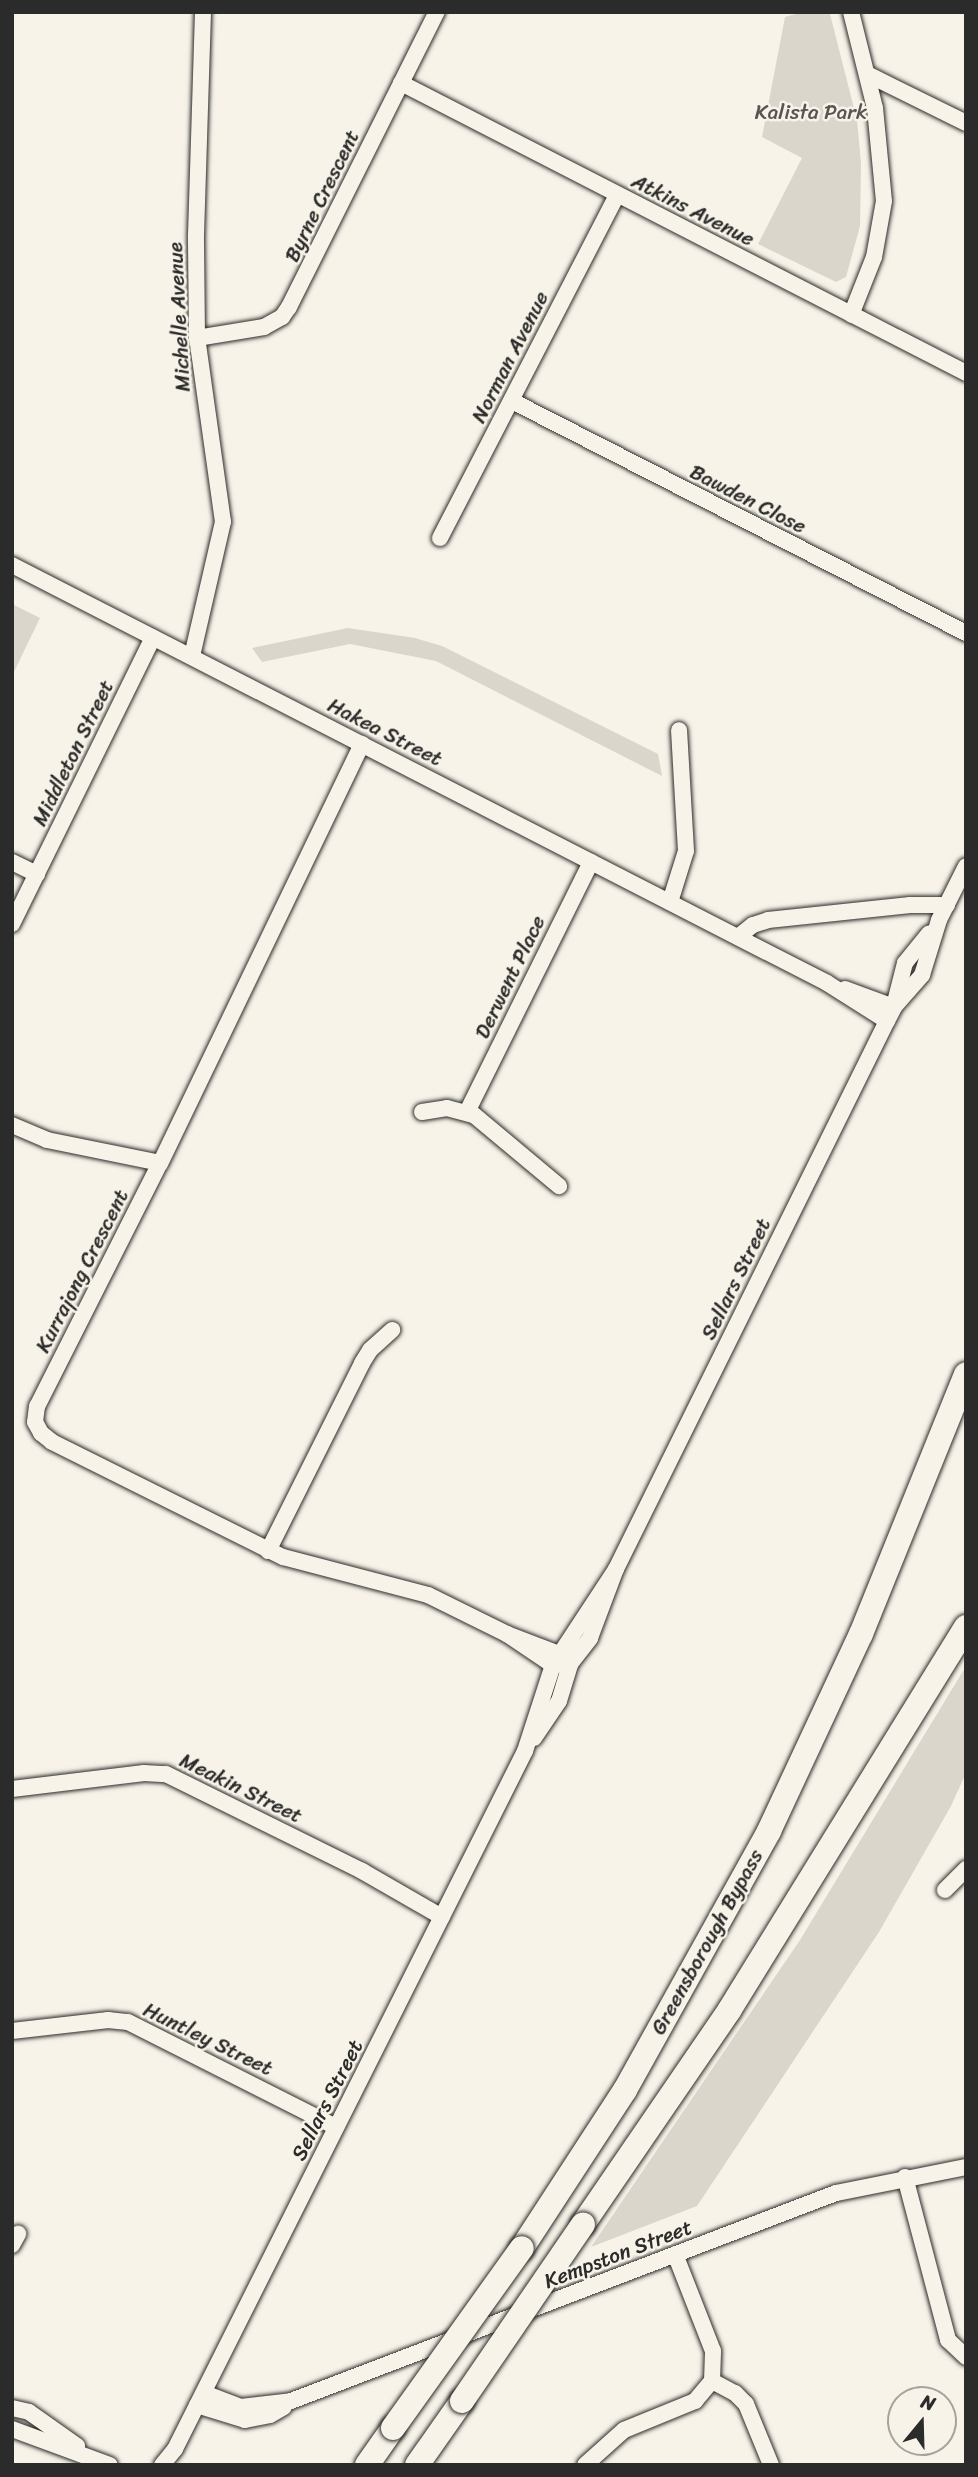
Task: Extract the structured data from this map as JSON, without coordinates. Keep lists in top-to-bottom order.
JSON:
{
  "streets": {
    "highway": ["Greensborough Bypass"],
    "street": [
      "Byrne Crescent",
      "Atkins Avenue",
      "Michelle Avenue",
      "Norman Avenue",
      "Bawden Close",
      "Hakea Street",
      "Middleton Street",
      "Derwent Place",
      "Kurrajong Crescent",
      "Sellars Street",
      "Meakin Street",
      "Huntley Street",
      "Kempston Street"
    ]
  },
  "crossings": [
    ["Byrne Crescent", "Atkins Avenue"],
    ["Byrne Crescent", "Michelle Avenue"],
    ["Atkins Avenue", "Norman Avenue"],
    ["Michelle Avenue", "Hakea Street"],
    ["Norman Avenue", "Bawden Close"],
    ["Hakea Street", "Middleton Street"],
    ["Hakea Street", "Derwent Place"],
    ["Hakea Street", "Kurrajong Crescent"],
    ["Hakea Street", "Sellars Street"],
    ["Kurrajong Crescent", "Sellars Street"],
    ["Sellars Street", "Meakin Street"],
    ["Sellars Street", "Huntley Street"],
    ["Sellars Street", "Kempston Street"]
  ],
  "parks": ["Kalista Park"],
  "north": "top"
}
